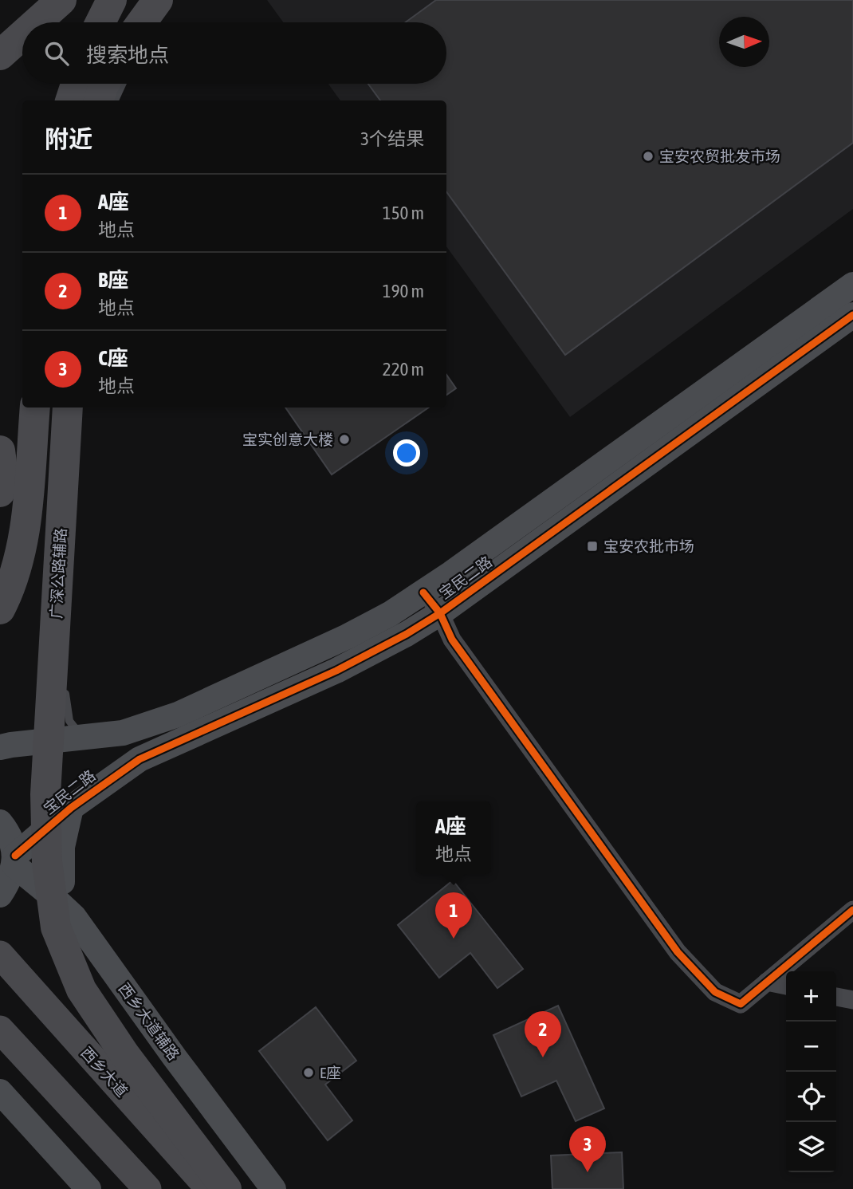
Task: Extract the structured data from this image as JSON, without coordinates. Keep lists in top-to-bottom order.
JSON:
{
  "streets": {
    "main road": ["西乡大道"],
    "street": ["宝民二路", "西乡大道辅路"]
  },
  "crossings": [
    ["宝民二路", "西乡大道辅路"]
  ],
  "places": {
    "other": ["宝安农贸批发市场", "宝实创意大楼", "E座"],
    "transit": ["宝安农批市场"]
  },
  "north": "right",
  "page": {
    "search": "搜索地点",
    "heading": ["附近", "3个结果"],
    "list": [
      {
        "mark": "1",
        "name": "A座",
        "note": "地点",
        "value": "150 m"
      },
      {
        "mark": "2",
        "name": "B座",
        "note": "地点",
        "value": "190 m"
      },
      {
        "mark": "3",
        "name": "C座",
        "note": "地点",
        "value": "220 m"
      }
    ],
    "popup": ["A座", "地点"],
    "pins": ["1", "2", "3"],
    "map_buttons": ["+", "−"]
  }
}
